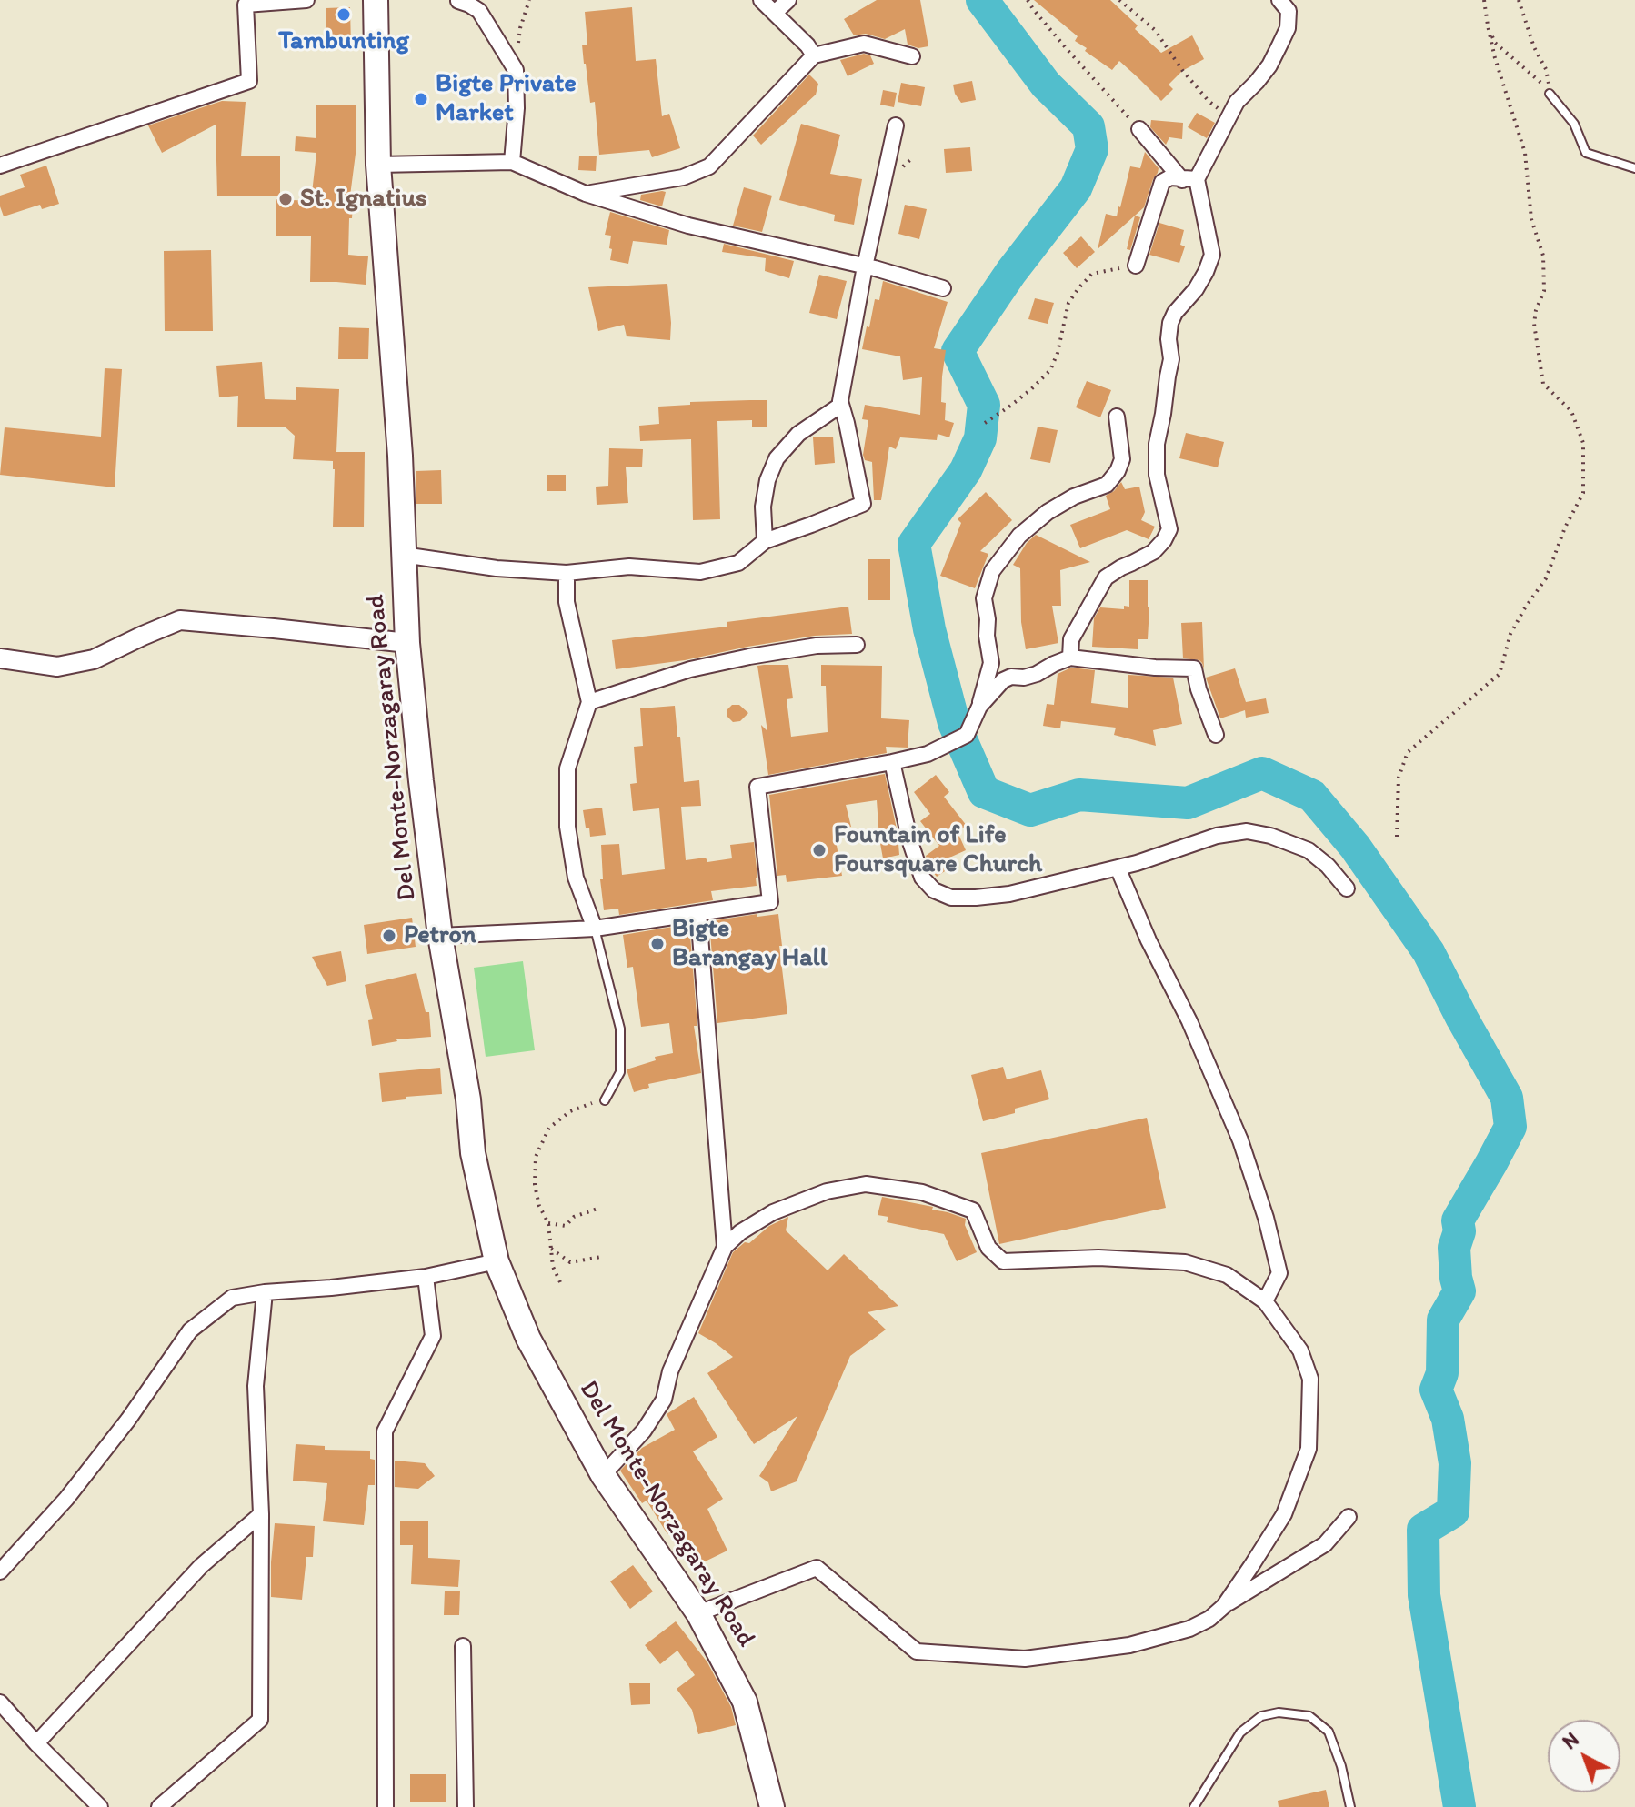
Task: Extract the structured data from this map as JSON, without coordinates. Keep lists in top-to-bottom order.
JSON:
{
  "streets": {
    "main road": ["Del Monte-Norzagaray Road"]
  },
  "places": [
    "Tambunting",
    "Bigte Private Market",
    "St. Ignatius",
    "Fountain of Life Foursquare Church",
    "Petron",
    "Bigte Barangay Hall"
  ],
  "north": "top left"
}
